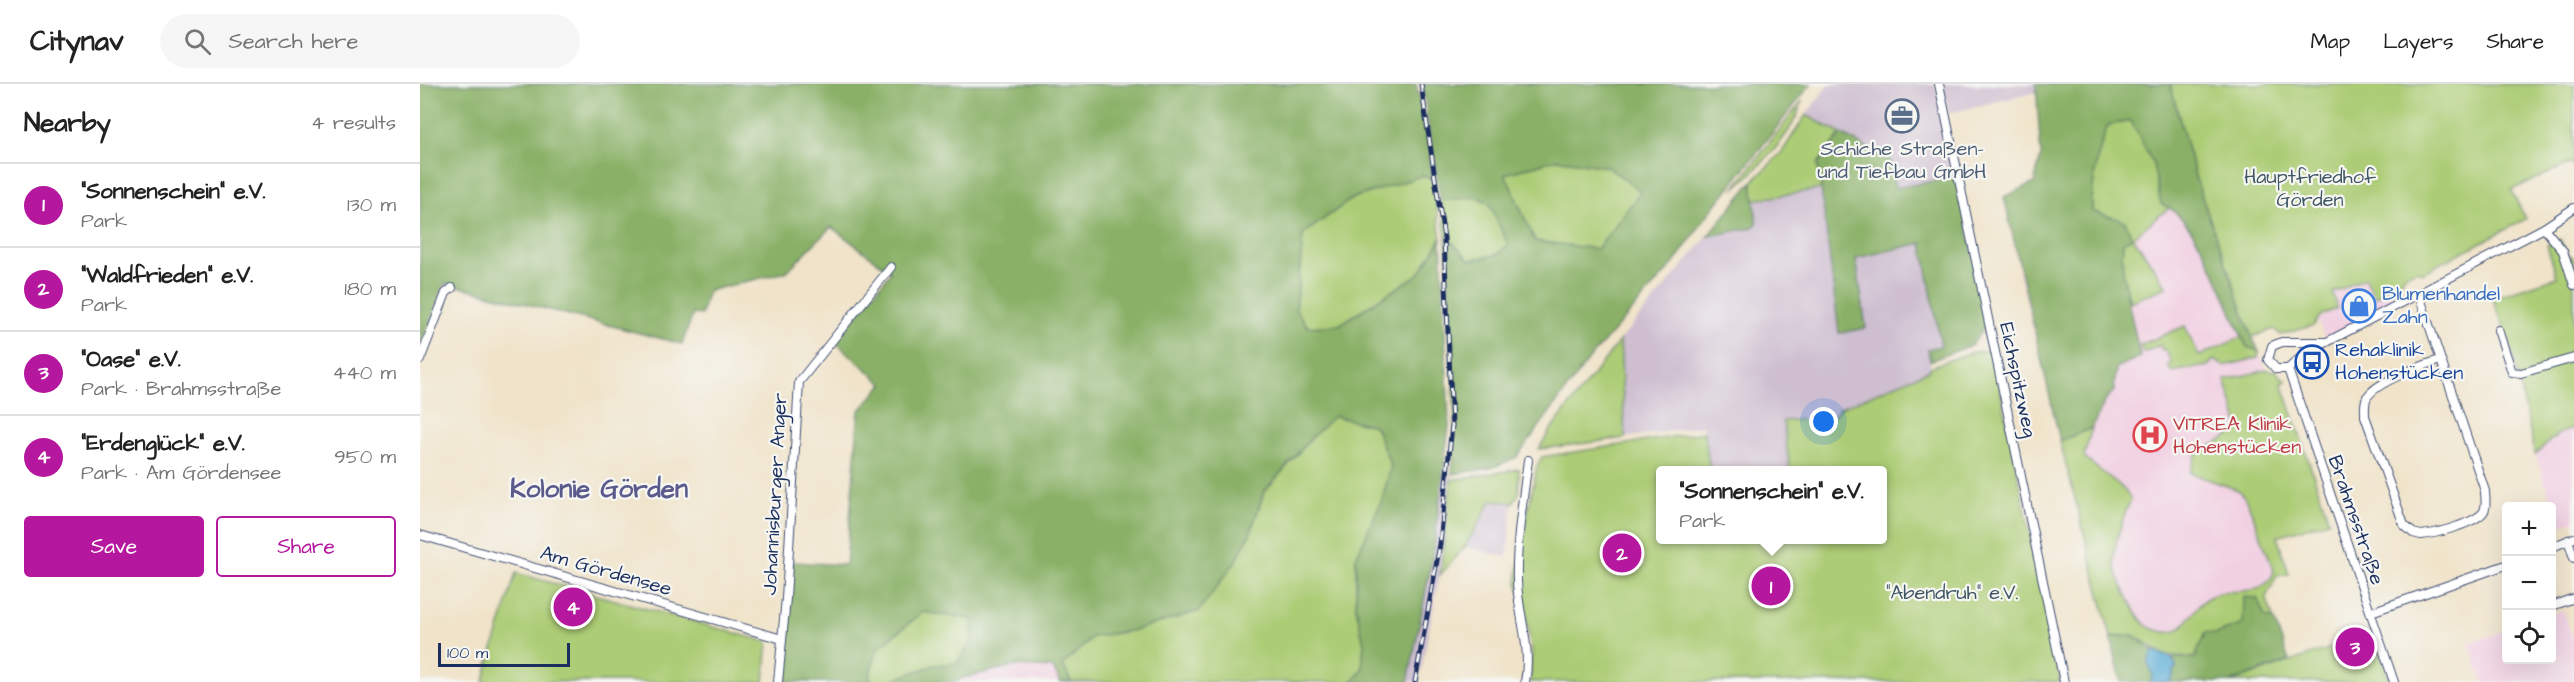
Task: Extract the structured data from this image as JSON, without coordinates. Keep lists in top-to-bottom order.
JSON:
{
  "streets": {
    "street": [
      "Eichspitzweg",
      "Johannisburger Anger",
      "Brahmsstraße",
      "Am Gördensee"
    ]
  },
  "crossings": [
    ["Johannisburger Anger", "Am Gördensee"]
  ],
  "districts": ["Kolonie Görden"],
  "parks": ["Hauptfriedhof Görden", "\"Abendruh\" e.V."],
  "places": {
    "office": ["Schiche Straßen- und Tiefbau GmbH"],
    "shop": ["Blumenhandel Zahn"],
    "bus stop": ["Rehaklinik Hohenstücken"],
    "hospital": ["VITREA Klinik Hohenstücken"]
  },
  "scale_bar": "100 m",
  "page": {
    "header": "Citynav",
    "search": "Search here",
    "nav": ["Map", "Layers", "Share"],
    "heading": ["Nearby", "4 results"],
    "list": [
      {
        "mark": "1",
        "name": "\"Sonnenschein\" e.V.",
        "note": "Park",
        "value": "130 m"
      },
      {
        "mark": "2",
        "name": "\"Waldfrieden\" e.V.",
        "note": "Park",
        "value": "180 m"
      },
      {
        "mark": "3",
        "name": "\"Oase\" e.V.",
        "note": "Park · Brahmsstraße",
        "value": "440 m"
      },
      {
        "mark": "4",
        "name": "\"Erdenglück\" e.V.",
        "note": "Park · Am Gördensee",
        "value": "950 m"
      }
    ],
    "popup": ["\"Sonnenschein\" e.V.", "Park"],
    "buttons": ["Save", "Share"],
    "map_buttons": ["+", "−"],
    "pins": [
      "2",
      "1",
      "4",
      "3"
    ],
    "scale": "100 m"
  }
}
